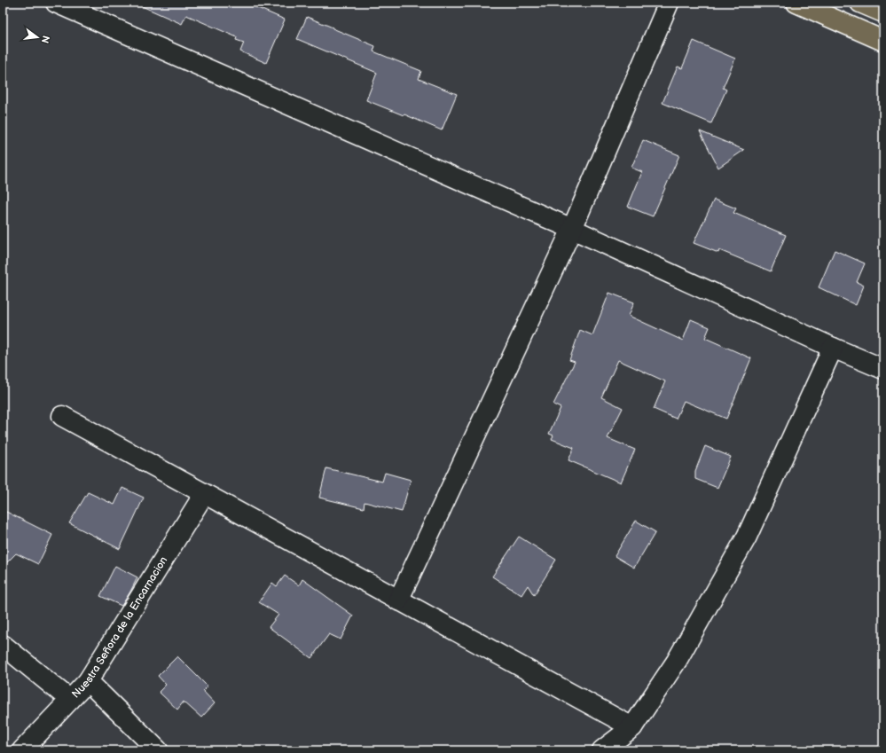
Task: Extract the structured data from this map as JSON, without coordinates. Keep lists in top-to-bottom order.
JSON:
{
  "streets": {
    "street": ["Nuestra Señora de la Encarnacion"]
  },
  "north": "right"
}
